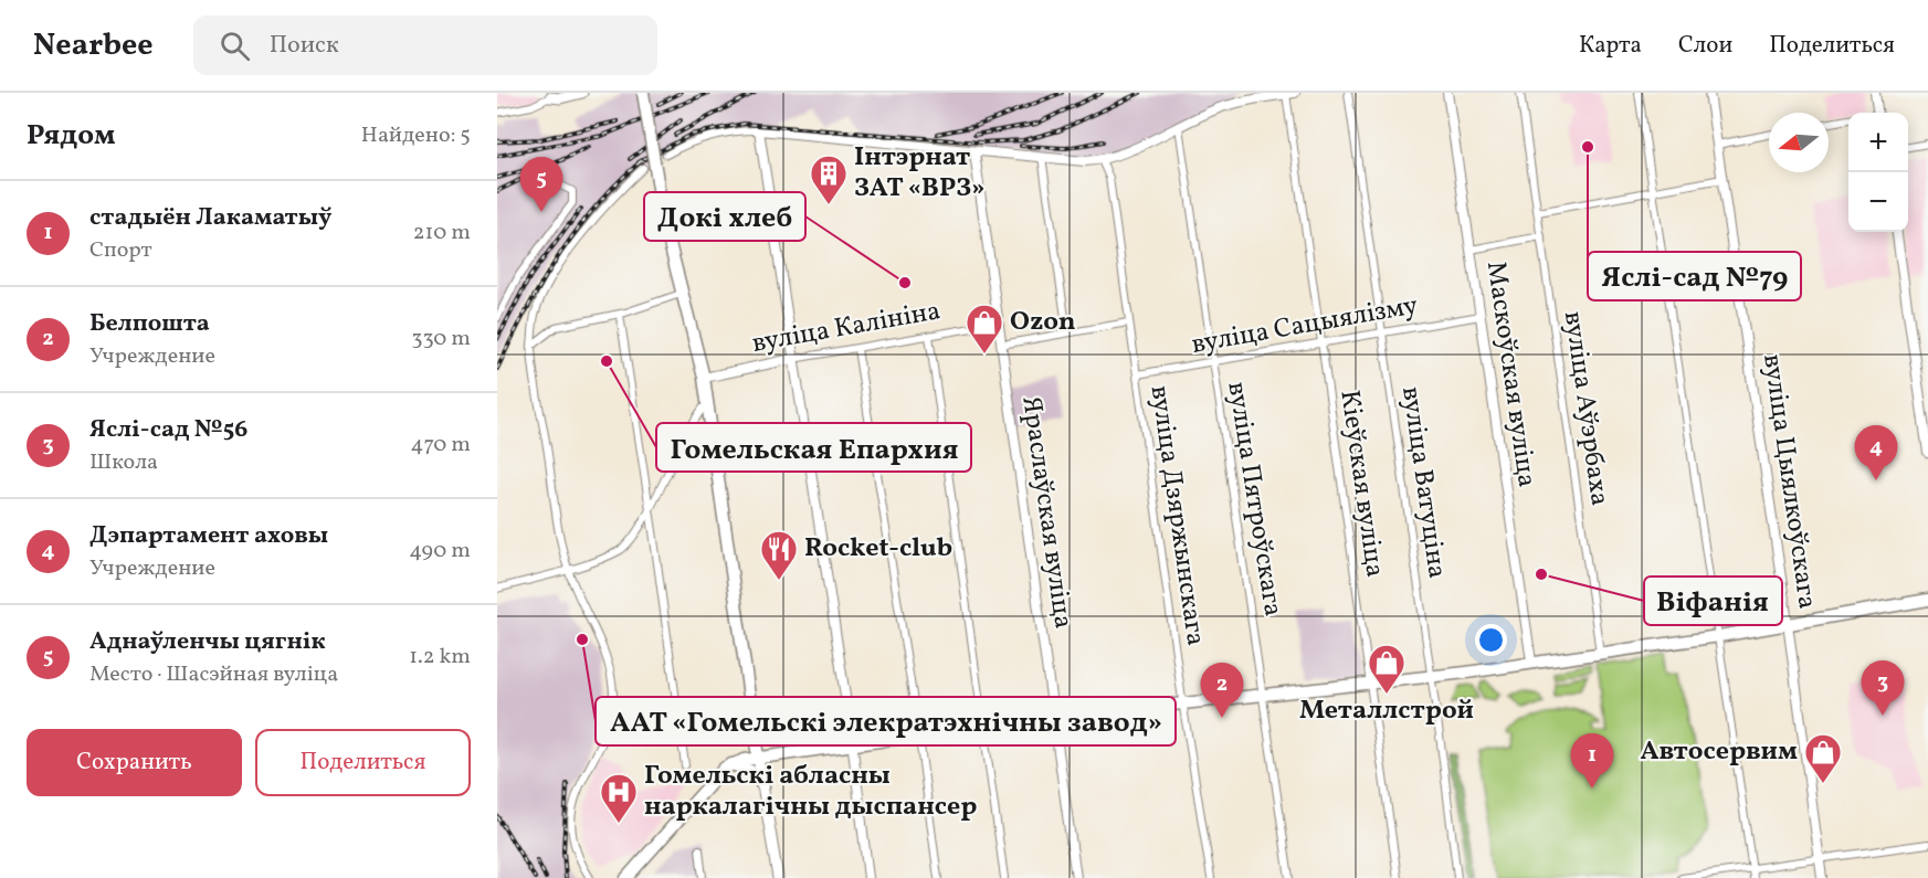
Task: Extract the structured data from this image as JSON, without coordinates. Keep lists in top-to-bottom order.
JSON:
{
  "streets": {
    "street": [
      "вуліца Сацыялізму",
      "вуліца Калініна",
      "Маскоўская вуліца",
      "вуліца Аўэрбаха",
      "вуліца Цыялкоўскага",
      "вуліца Ватуціна",
      "Кіеўская вуліца",
      "вуліца Пятроўскага",
      "Яраслаўская вуліца",
      "вуліца Дзяржынскага"
    ]
  },
  "crossings": [
    ["вуліца Сацыялізму", "Маскоўская вуліца"],
    ["вуліца Сацыялізму", "вуліца Ватуціна"],
    ["вуліца Сацыялізму", "Кіеўская вуліца"],
    ["вуліца Сацыялізму", "вуліца Пятроўскага"],
    ["вуліца Сацыялізму", "вуліца Дзяржынскага"],
    ["вуліца Калініна", "Яраслаўская вуліца"]
  ],
  "places": {
    "other": [
      "Яслі-сад №79",
      "Докі хлеб",
      "Гомельская Епархия",
      "Віфанія",
      "ААТ «Гомельскі элекратэхнічны завод»"
    ],
    "building": ["Інтэрнат ЗАТ «ВРЗ»"],
    "shop": ["Ozon", "Металлстрой", "Автосервим"],
    "restaurant": ["Rocket-club"],
    "hospital": ["Гомельскі абласны наркалагічны дыспансер"]
  },
  "north": "left",
  "page": {
    "header": "Nearbee",
    "search": "Поиск",
    "nav": ["Карта", "Слои", "Поделиться"],
    "heading": ["Рядом", "Найдено: 5"],
    "map_buttons": ["+", "−"],
    "pins": [
      "5",
      "4",
      "3",
      "2",
      "1"
    ],
    "list": [
      {
        "mark": "1",
        "name": "стадыён Лакаматыў",
        "note": "Спорт",
        "value": "210 m"
      },
      {
        "mark": "2",
        "name": "Белпошта",
        "note": "Учреждение",
        "value": "330 m"
      },
      {
        "mark": "3",
        "name": "Яслі-сад №56",
        "note": "Школа",
        "value": "470 m"
      },
      {
        "mark": "4",
        "name": "Дэпартамент аховы",
        "note": "Учреждение",
        "value": "490 m"
      },
      {
        "mark": "5",
        "name": "Аднаўленчы цягнік",
        "note": "Место · Шасэйная вуліца",
        "value": "1.2 km"
      }
    ],
    "buttons": ["Сохранить", "Поделиться"]
  }
}
